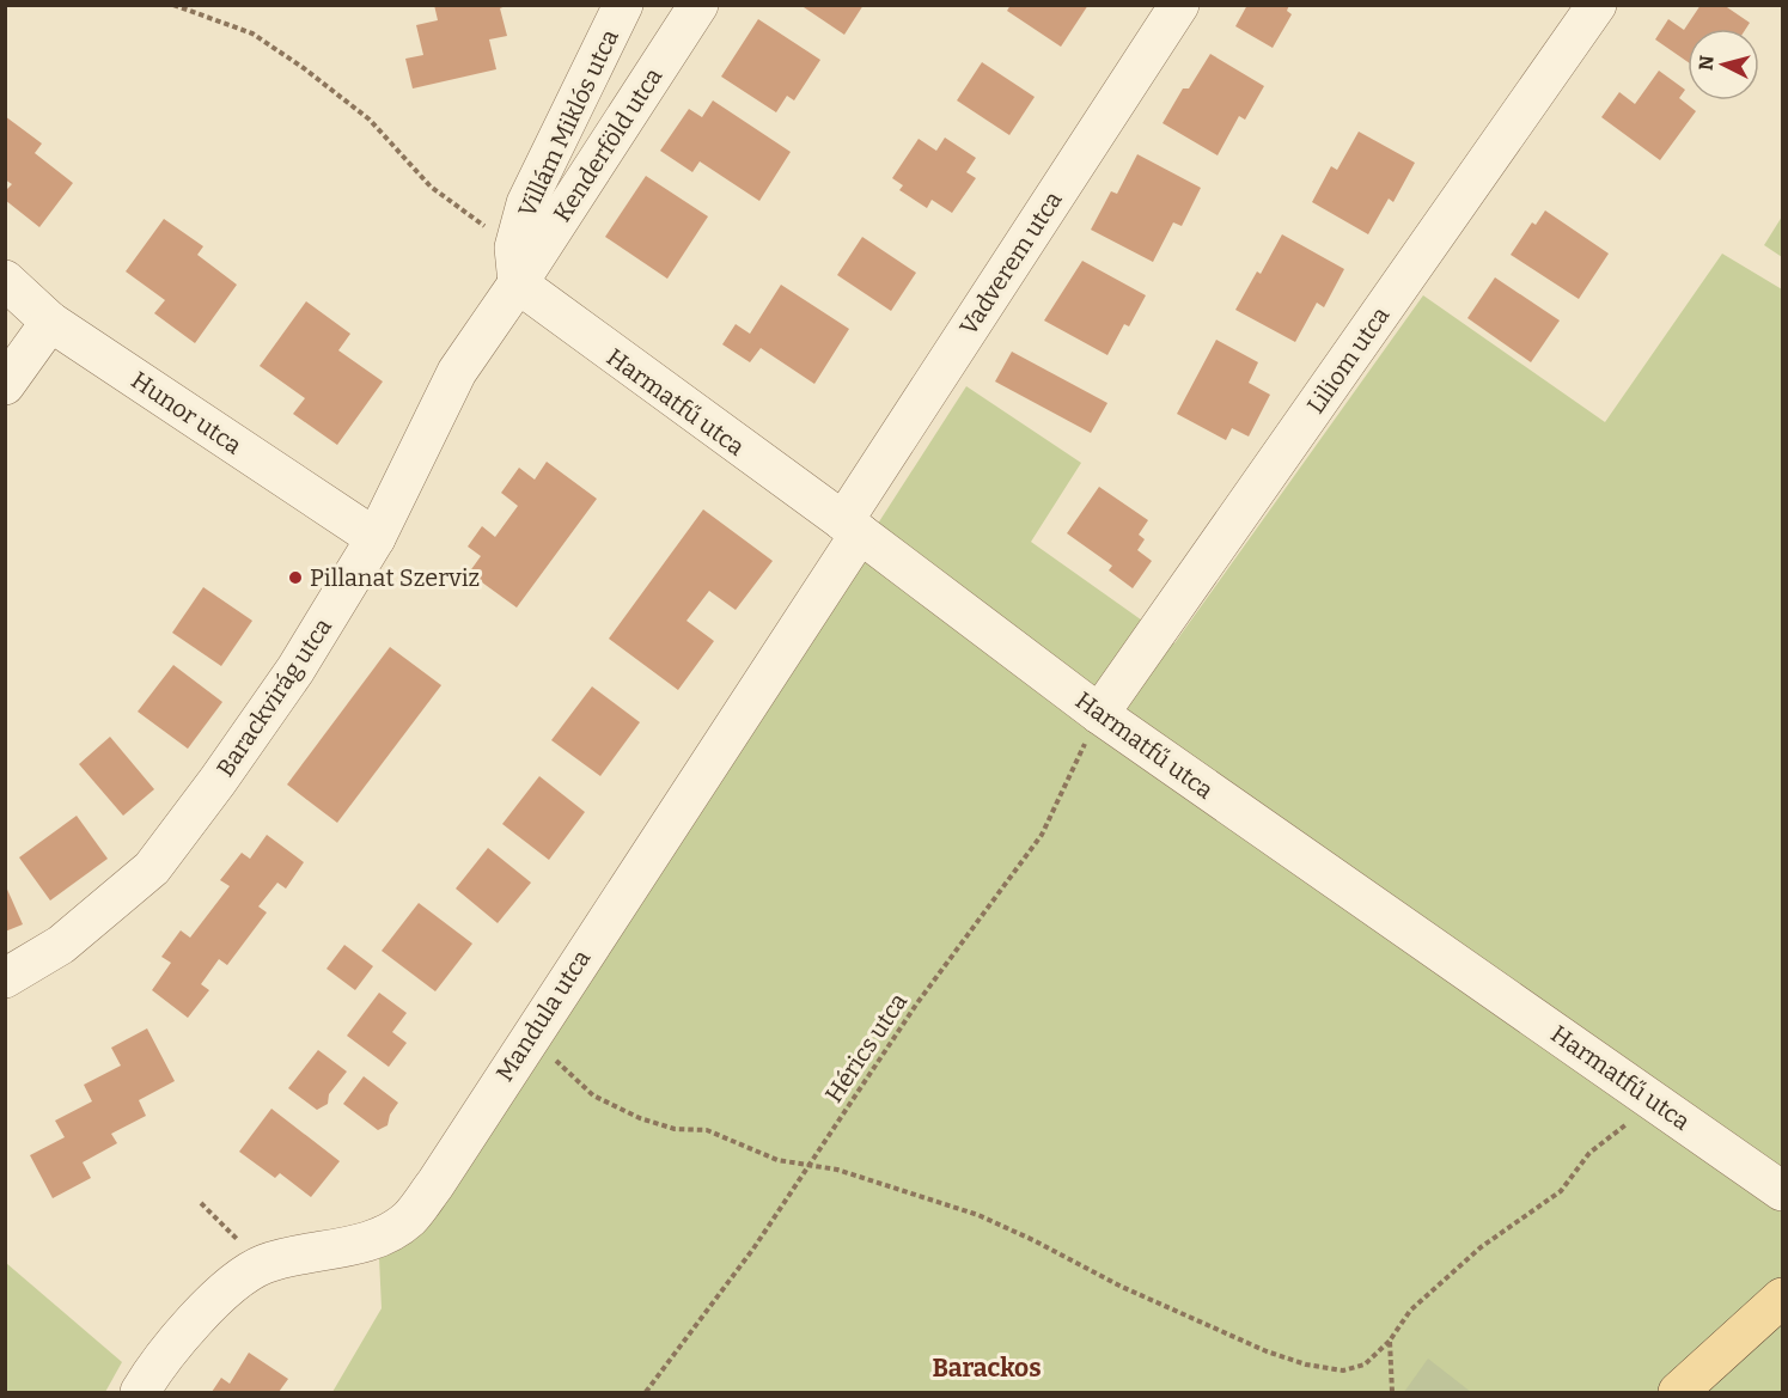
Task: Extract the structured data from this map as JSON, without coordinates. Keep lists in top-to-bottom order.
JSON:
{
  "streets": {
    "street": [
      "Villám Miklós utca",
      "Kenderföld utca",
      "Vadverem utca",
      "Liliom utca",
      "Harmatfű utca",
      "Hunor utca",
      "Barackvirág utca",
      "Mandula utca"
    ],
    "path": ["Hérics utca"]
  },
  "crossings": [
    ["Villám Miklós utca", "Kenderföld utca"],
    ["Villám Miklós utca", "Harmatfű utca"],
    ["Villám Miklós utca", "Barackvirág utca"],
    ["Kenderföld utca", "Harmatfű utca"],
    ["Kenderföld utca", "Barackvirág utca"],
    ["Vadverem utca", "Harmatfű utca"],
    ["Vadverem utca", "Mandula utca"],
    ["Liliom utca", "Harmatfű utca"],
    ["Liliom utca", "Hérics utca"],
    ["Harmatfű utca", "Barackvirág utca"],
    ["Harmatfű utca", "Mandula utca"],
    ["Harmatfű utca", "Hérics utca"],
    ["Hunor utca", "Barackvirág utca"]
  ],
  "districts": ["Barackos"],
  "places": ["Pillanat Szerviz"],
  "north": "left"
}
